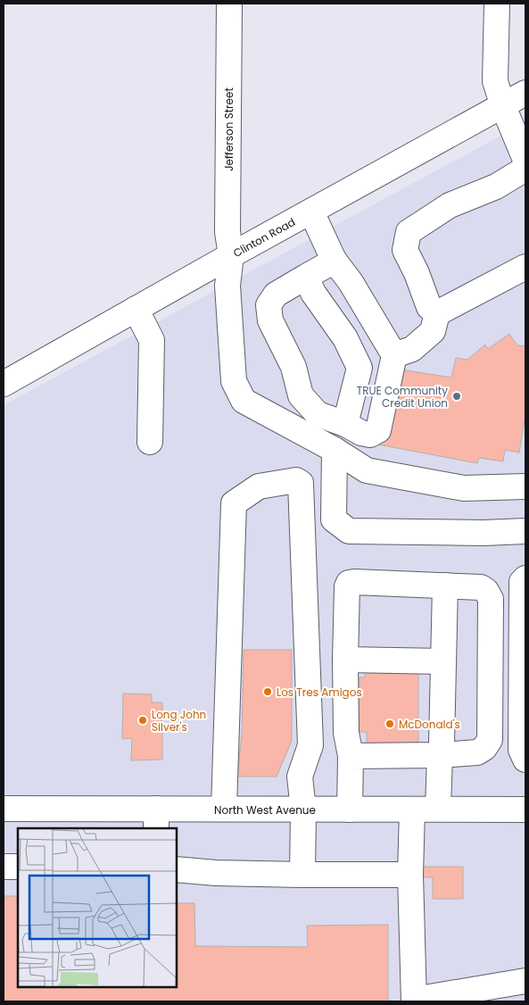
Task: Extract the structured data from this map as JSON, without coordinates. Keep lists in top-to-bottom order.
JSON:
{
  "streets": {
    "main road": ["Jefferson Street", "Clinton Road", "North West Avenue"]
  },
  "crossings": [
    ["Jefferson Street", "Clinton Road"]
  ],
  "places": [
    "TRUE Community Credit Union",
    "Los Tres Amigos",
    "Long John Silver's",
    "McDonald's"
  ]
}
